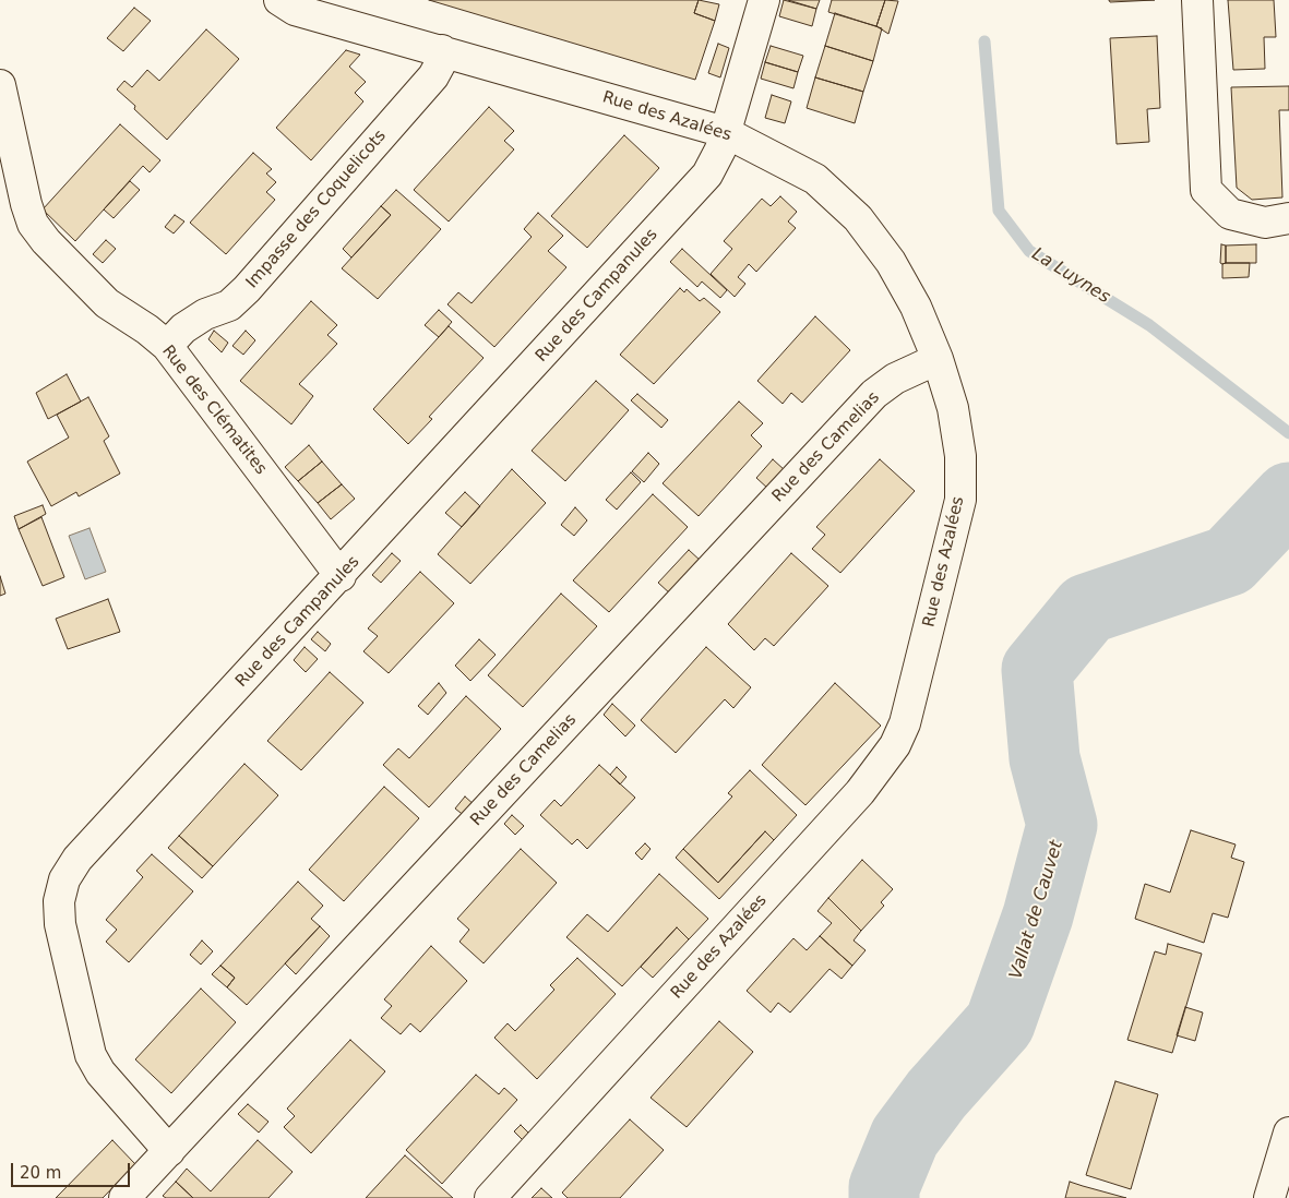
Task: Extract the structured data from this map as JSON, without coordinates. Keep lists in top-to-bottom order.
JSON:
{
  "streets": {
    "street": [
      "Rue des Azalées",
      "Impasse des Coquelicots",
      "Rue des Campanules",
      "Rue des Clématites",
      "Rue des Camelias"
    ]
  },
  "crossings": [
    ["Rue des Azalées", "Impasse des Coquelicots"],
    ["Rue des Azalées", "Rue des Campanules"],
    ["Rue des Azalées", "Rue des Camelias"],
    ["Impasse des Coquelicots", "Rue des Clématites"],
    ["Rue des Campanules", "Rue des Clématites"],
    ["Rue des Campanules", "Rue des Camelias"]
  ],
  "water": ["La Luynes", "Vallat de Cauvet"],
  "scale_bar": "20 m"
}
